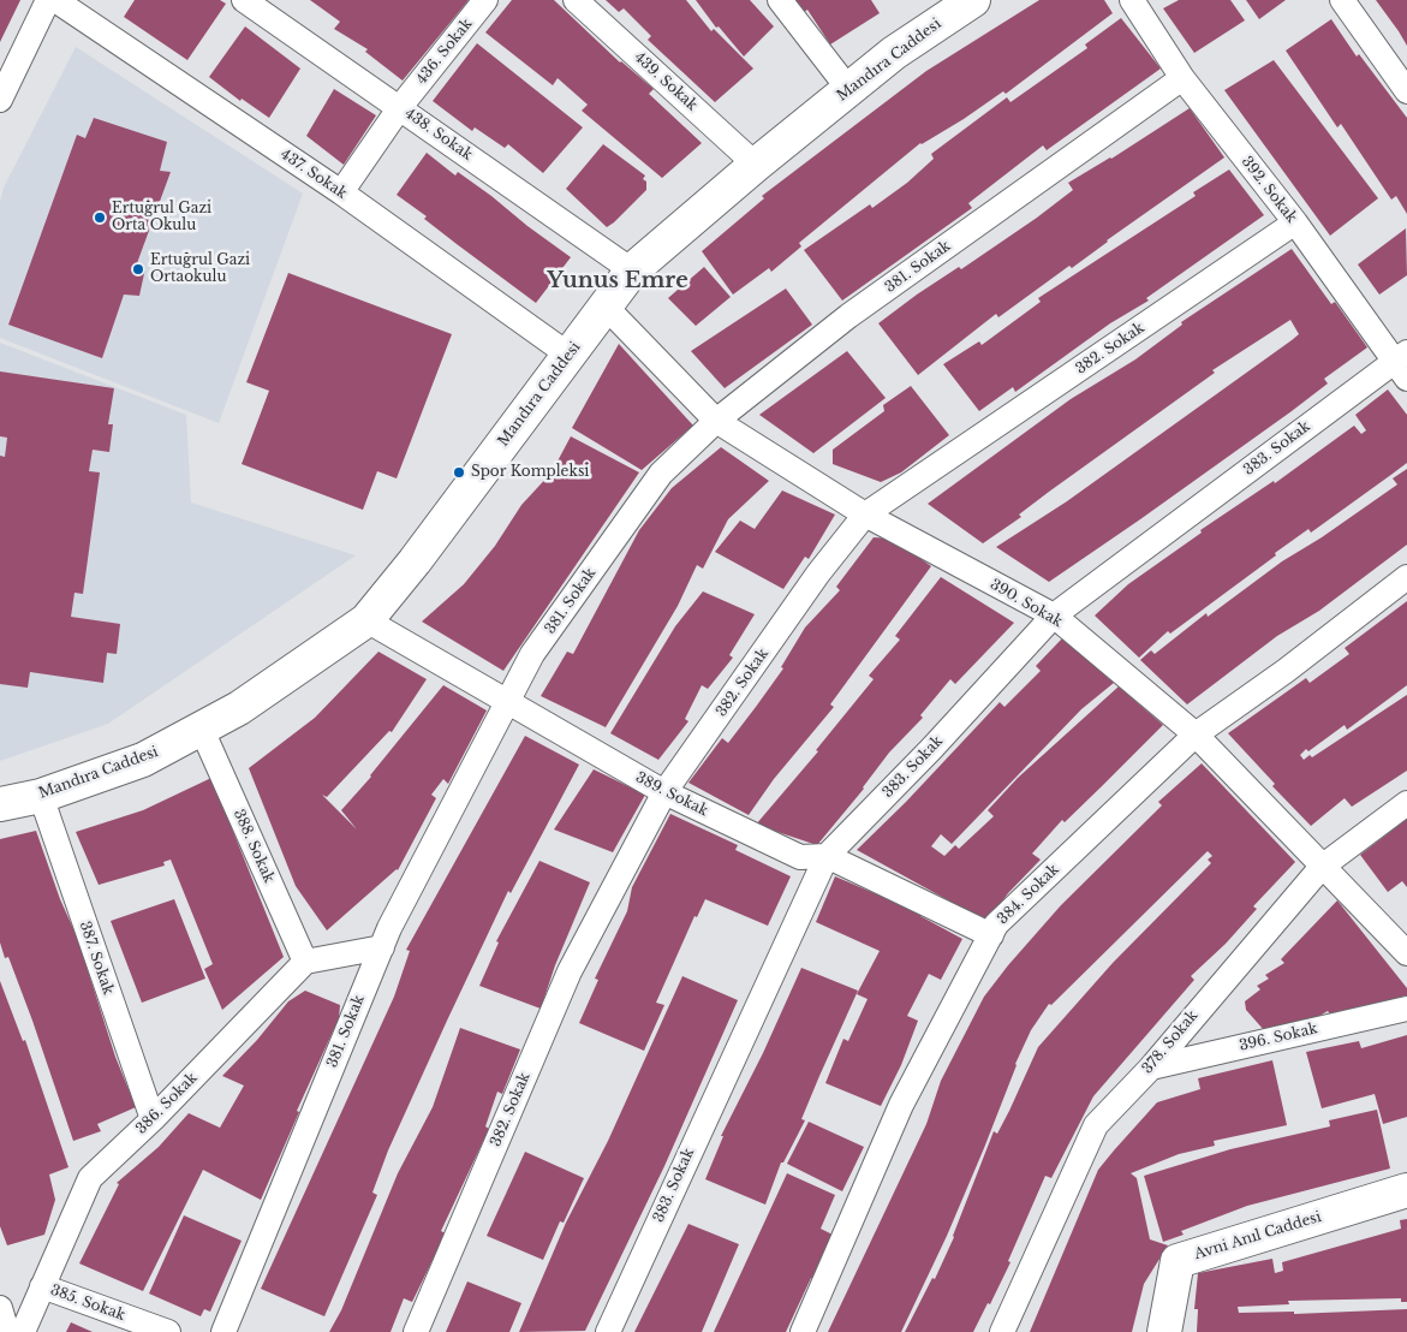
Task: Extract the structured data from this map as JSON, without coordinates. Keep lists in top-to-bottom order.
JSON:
{
  "streets": {
    "street": [
      "436. Sokak",
      "Mandıra Caddesi",
      "439. Sokak",
      "438. Sokak",
      "437. Sokak",
      "392. Sokak",
      "381. Sokak",
      "382. Sokak",
      "383. Sokak",
      "390. Sokak",
      "389. Sokak",
      "388. Sokak",
      "384. Sokak",
      "387. Sokak",
      "396. Sokak",
      "378. Sokak",
      "386. Sokak",
      "Avni Anıl Caddesi",
      "385. Sokak"
    ]
  },
  "crossings": [
    ["436. Sokak", "438. Sokak"],
    ["436. Sokak", "437. Sokak"],
    ["Mandıra Caddesi", "439. Sokak"],
    ["Mandıra Caddesi", "438. Sokak"],
    ["Mandıra Caddesi", "437. Sokak"],
    ["Mandıra Caddesi", "390. Sokak"],
    ["Mandıra Caddesi", "389. Sokak"],
    ["Mandıra Caddesi", "388. Sokak"],
    ["Mandıra Caddesi", "387. Sokak"],
    ["392. Sokak", "381. Sokak"],
    ["392. Sokak", "382. Sokak"],
    ["392. Sokak", "383. Sokak"],
    ["381. Sokak", "390. Sokak"],
    ["381. Sokak", "389. Sokak"],
    ["382. Sokak", "390. Sokak"],
    ["382. Sokak", "389. Sokak"],
    ["383. Sokak", "390. Sokak"],
    ["383. Sokak", "389. Sokak"],
    ["390. Sokak", "384. Sokak"],
    ["390. Sokak", "378. Sokak"],
    ["389. Sokak", "384. Sokak"],
    ["388. Sokak", "386. Sokak"],
    ["387. Sokak", "386. Sokak"],
    ["396. Sokak", "378. Sokak"],
    ["386. Sokak", "385. Sokak"]
  ],
  "districts": ["Yunus Emre"],
  "places": ["Ertuğrul Gazi Orta Okulu", "Ertuğrul Gazi Ortaokulu", "Spor Kompleksi"]
}
